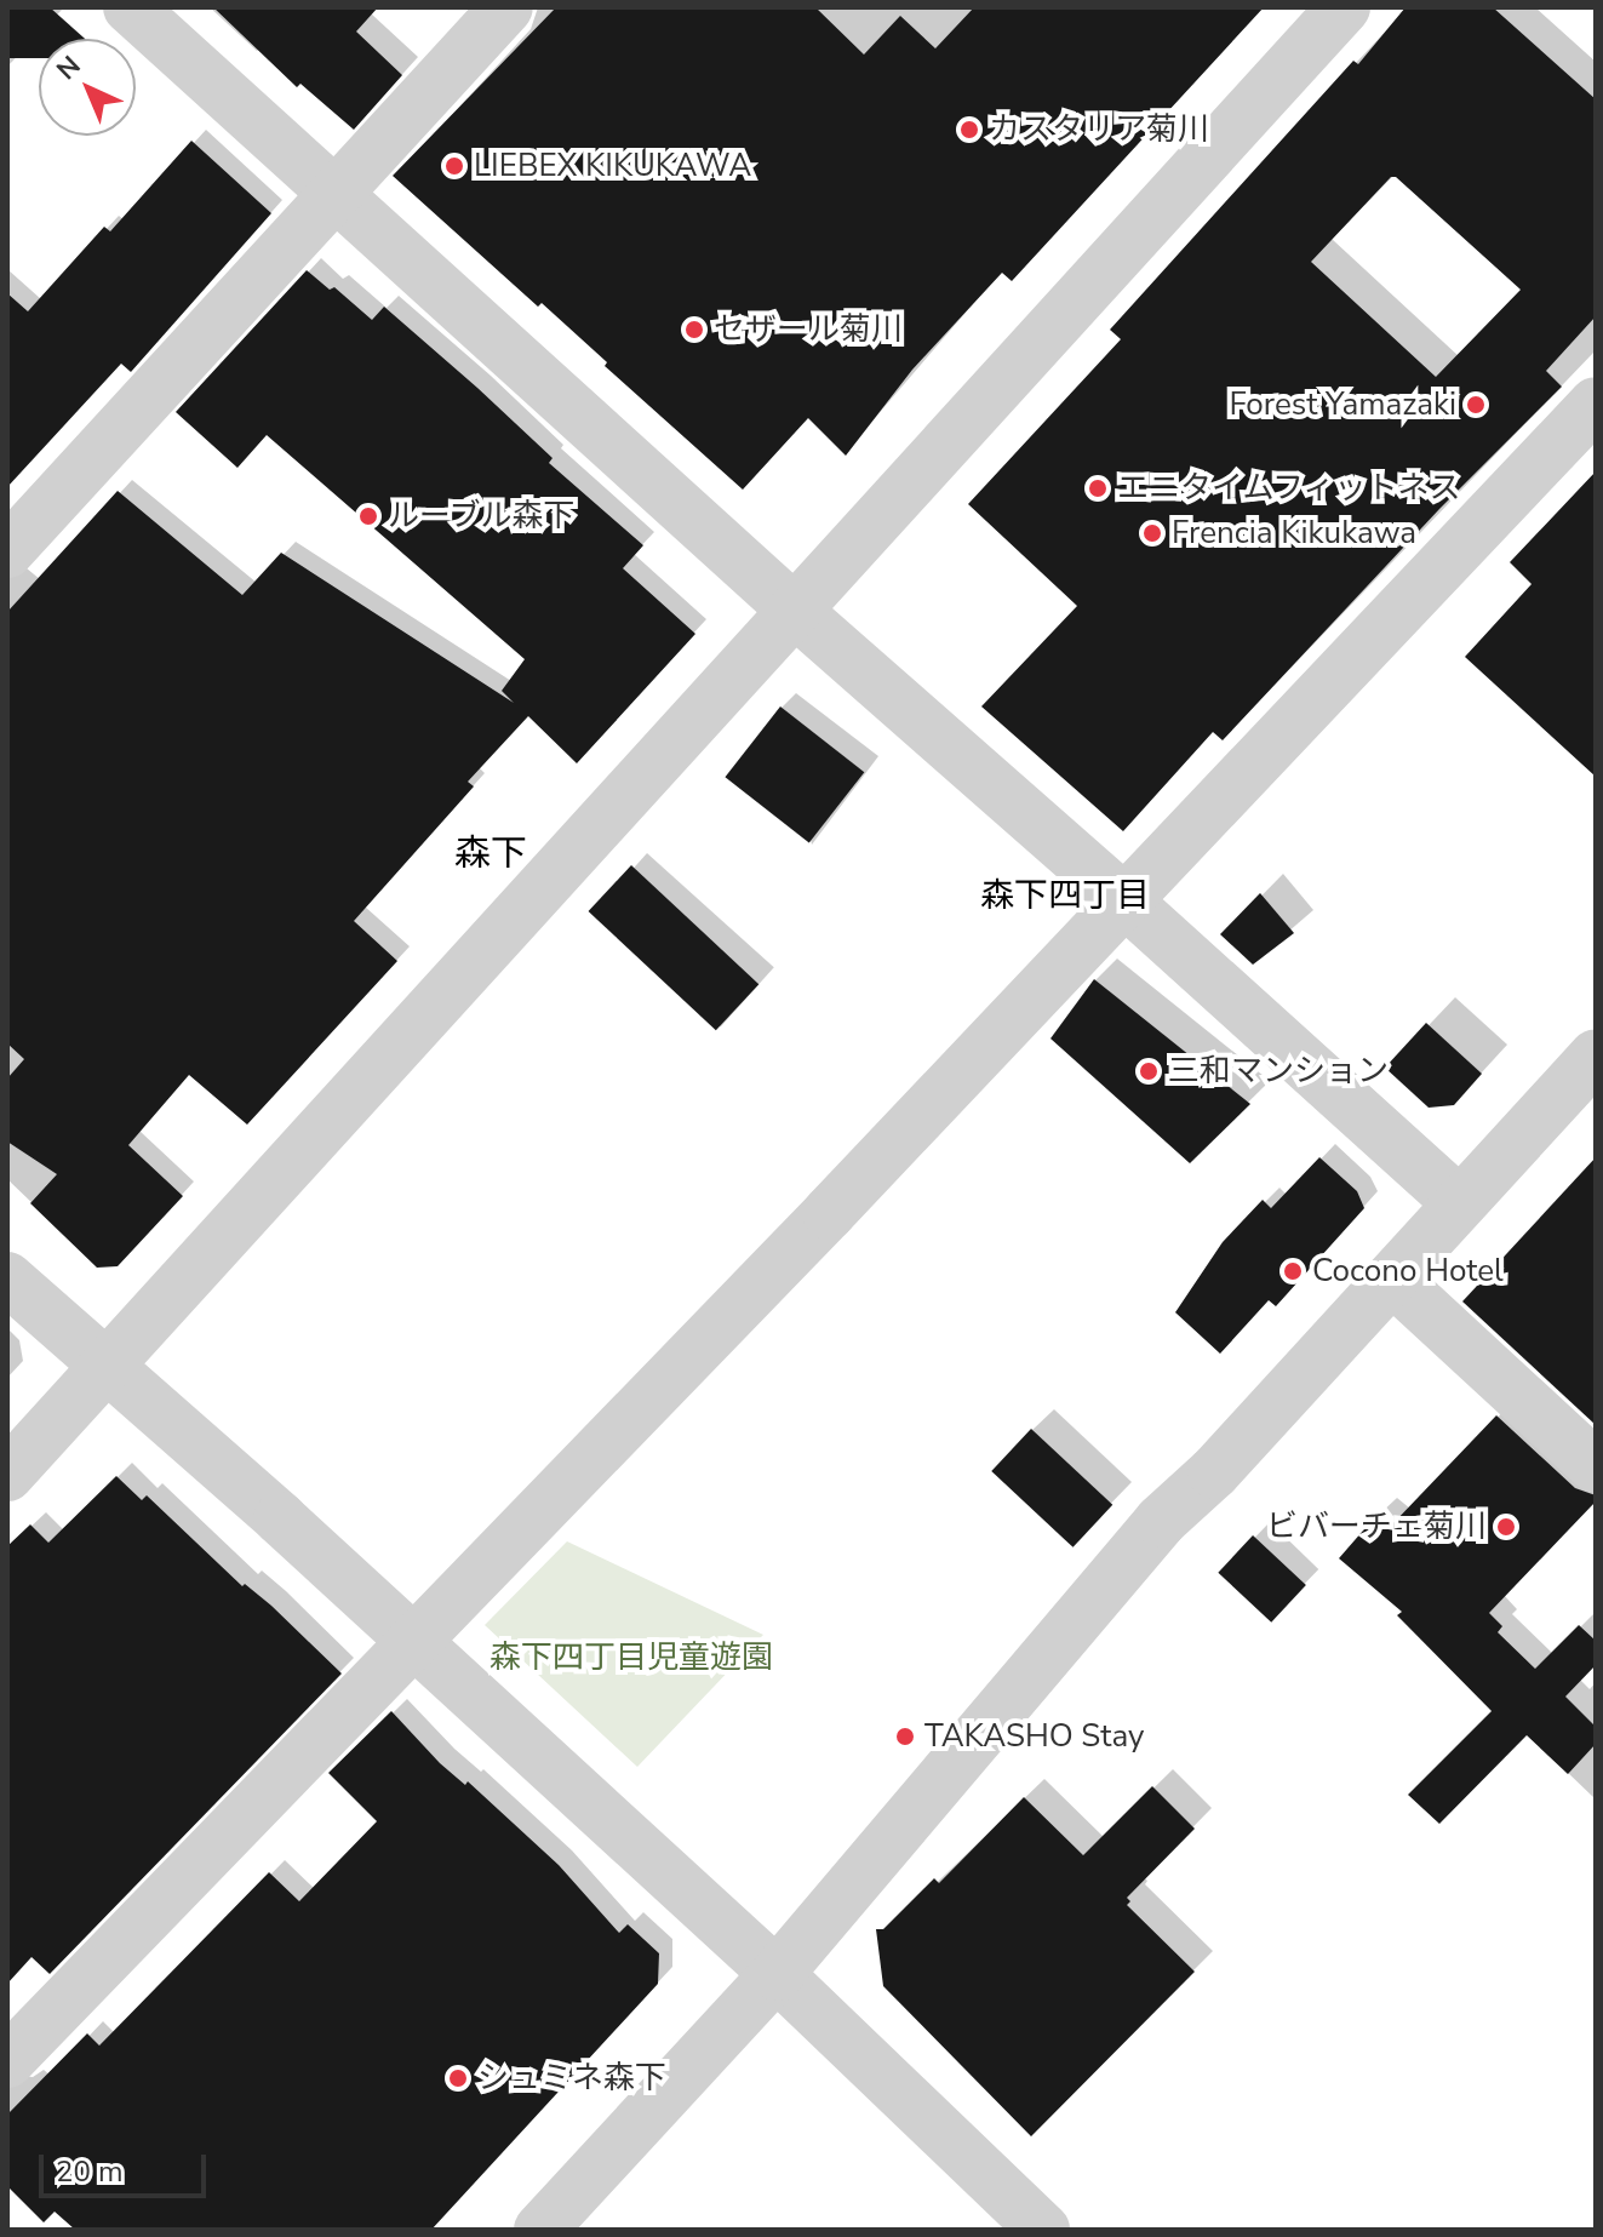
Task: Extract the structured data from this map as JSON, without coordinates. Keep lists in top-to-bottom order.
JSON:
{
  "districts": ["森下", "森下四丁目"],
  "parks": ["森下四丁目児童遊園"],
  "places": [
    "カスタリア菊川",
    "LIEBEX KIKUKAWA",
    "セザール菊川",
    "Forest Yamazaki",
    "エニタイムフィットネス",
    "ルーブル森下",
    "Frencia Kikukawa",
    "三和マンション",
    "Cocono Hotel",
    "ビバーチェ菊川",
    "TAKASHO Stay",
    "シュミネ森下"
  ],
  "scale_bar": "20 m",
  "north": "top left"
}
